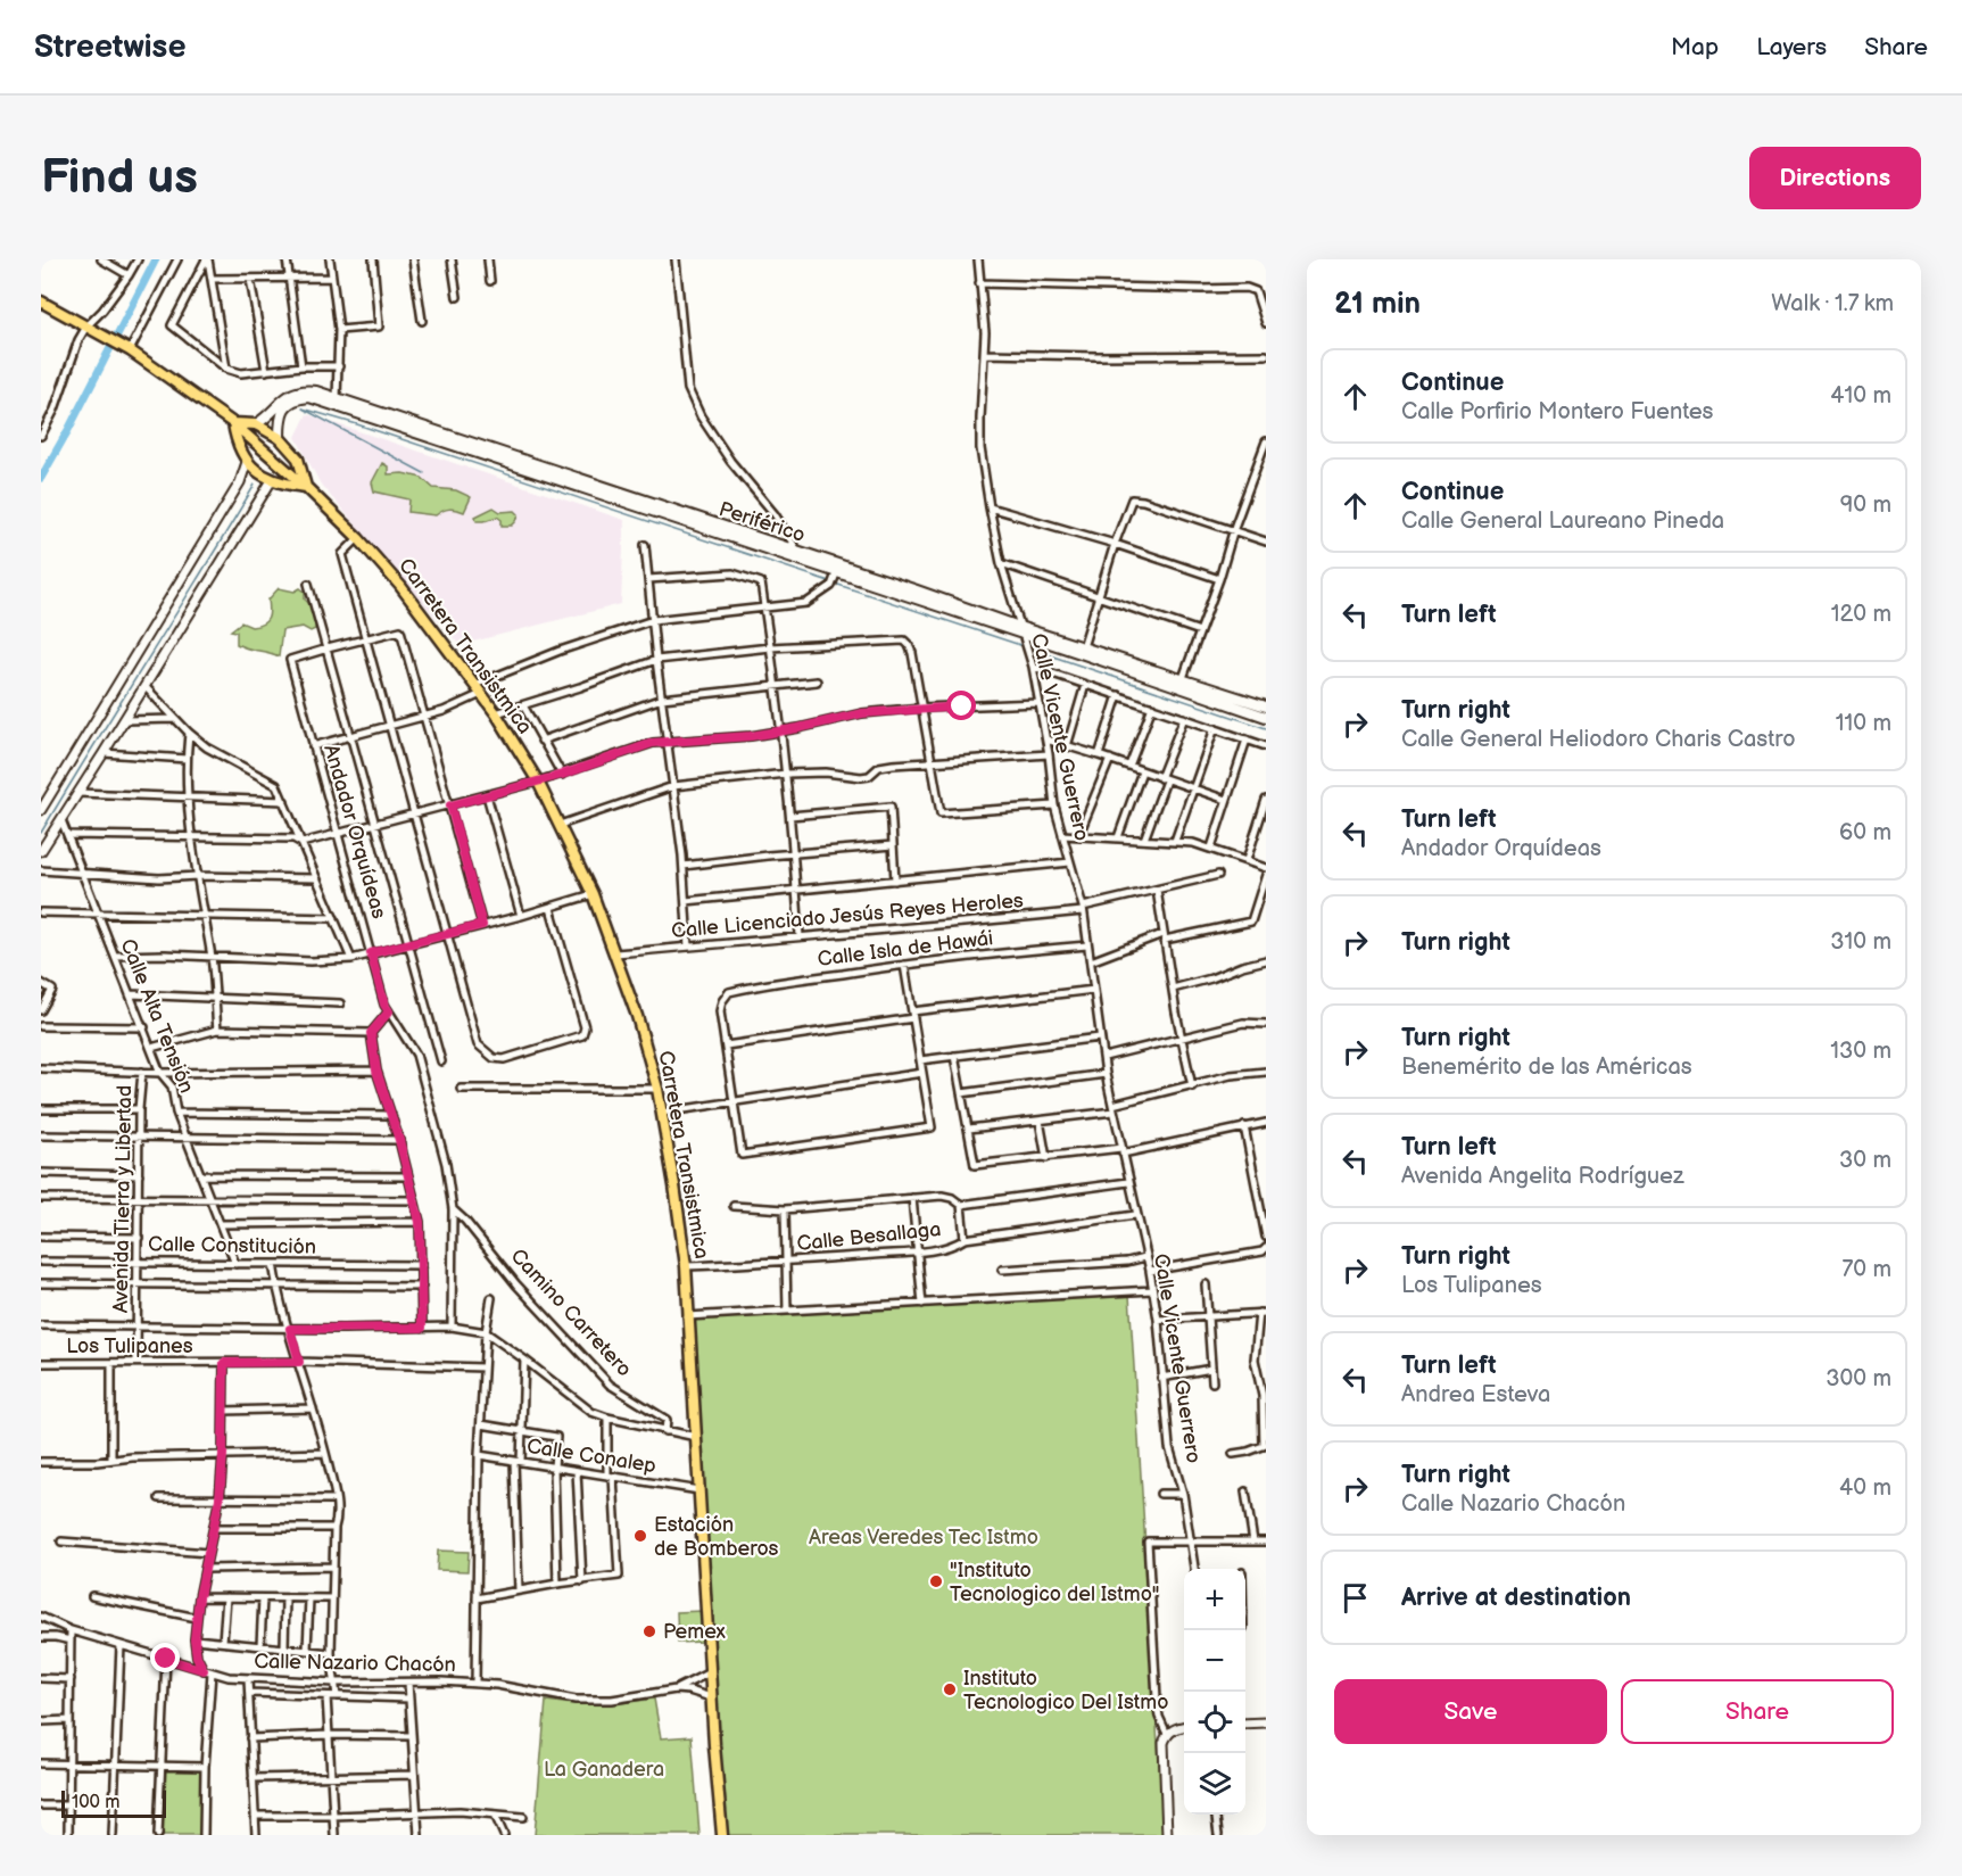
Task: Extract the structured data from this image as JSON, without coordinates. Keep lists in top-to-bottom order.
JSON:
{
  "streets": {
    "main road": ["Periférico", "Carretera Transistmica"],
    "street": [
      "Calle Vicente Guerrero",
      "Andador Orquídeas",
      "Calle Licenciado Jesús Reyes Heroles",
      "Calle Isla de Hawái",
      "Calle Alta Tensión",
      "Avenida Tierra y Libertad",
      "Calle Besallaga",
      "Calle Constitución",
      "Camino Carretero",
      "Los Tulipanes",
      "Calle Conalep",
      "Calle Nazario Chacón"
    ]
  },
  "crossings": [
    ["Periférico", "Calle Vicente Guerrero"],
    ["Carretera Transistmica", "Calle Licenciado Jesús Reyes Heroles"],
    ["Carretera Transistmica", "Calle Besallaga"],
    ["Carretera Transistmica", "Calle Conalep"],
    ["Carretera Transistmica", "Calle Nazario Chacón"],
    ["Calle Vicente Guerrero", "Calle Licenciado Jesús Reyes Heroles"],
    ["Calle Vicente Guerrero", "Calle Isla de Hawái"],
    ["Calle Vicente Guerrero", "Calle Besallaga"],
    ["Andador Orquídeas", "Camino Carretero"],
    ["Calle Alta Tensión", "Calle Constitución"],
    ["Avenida Tierra y Libertad", "Calle Constitución"],
    ["Avenida Tierra y Libertad", "Los Tulipanes"]
  ],
  "parks": ["Areas Veredes Tec Istmo", "La Ganadera"],
  "places": [
    "Estación de Bomberos",
    "\"Instituto Tecnologico del Istmo\"",
    "Pemex",
    "Instituto Tecnologico Del Istmo"
  ],
  "scale_bar": "100 m",
  "page": {
    "header": "Streetwise",
    "nav": ["Map", "Layers", "Share"],
    "buttons": [
      "Directions",
      ["Save", "Share"]
    ],
    "title": "Find us",
    "heading": ["21 min", "Walk · 1.7 km"],
    "list": [
      ["Continue", "Calle Porfirio Montero Fuentes", "410 m"],
      ["Continue", "Calle General Laureano Pineda", "90 m"],
      ["Turn left", "120 m"],
      ["Turn right", "Calle General Heliodoro Charis Castro", "110 m"],
      ["Turn left", "Andador Orquídeas", "60 m"],
      ["Turn right", "310 m"],
      ["Turn right", "Benemérito de las Américas", "130 m"],
      ["Turn left", "Avenida Angelita Rodríguez", "30 m"],
      ["Turn right", "Los Tulipanes", "70 m"],
      ["Turn left", "Andrea Esteva", "300 m"],
      ["Turn right", "Calle Nazario Chacón", "40 m"],
      "Arrive at destination"
    ],
    "map_buttons": ["+", "−"],
    "scale": "100 m"
  }
}
